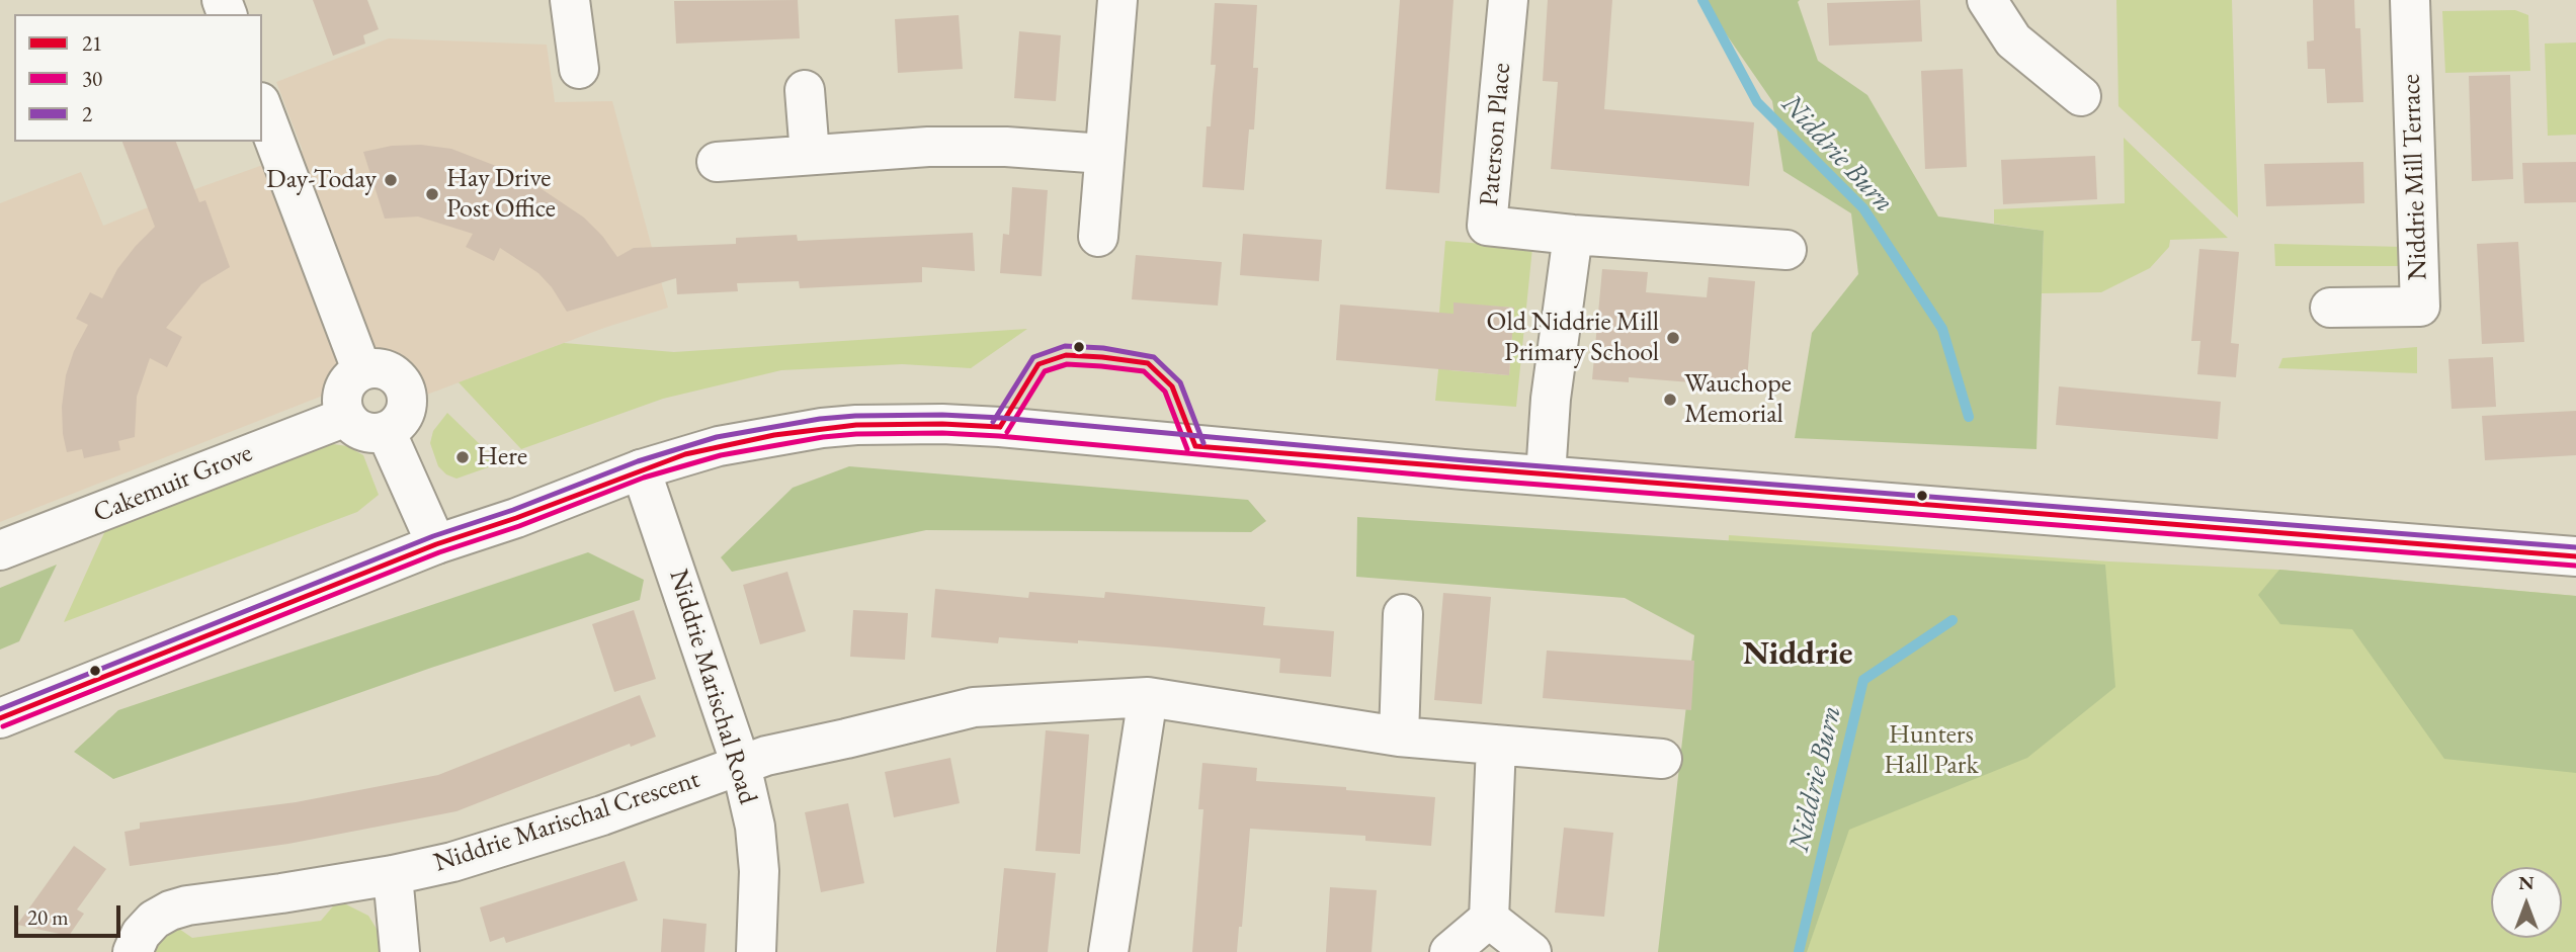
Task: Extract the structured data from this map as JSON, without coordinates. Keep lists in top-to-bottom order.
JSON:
{
  "streets": {
    "street": [
      "Paterson Place",
      "Niddrie Mill Terrace",
      "Cakemuir Grove",
      "Niddrie Marischal Road",
      "Niddrie Marischal Crescent"
    ]
  },
  "crossings": [
    ["Niddrie Marischal Road", "Niddrie Marischal Crescent"]
  ],
  "districts": ["Niddrie"],
  "water": ["Niddrie Burn"],
  "parks": ["Hunters Hall Park"],
  "places": [
    "Day-Today",
    "Hay Drive Post Office",
    "Old Niddrie Mill Primary School",
    "Wauchope Memorial",
    "Here"
  ],
  "lines": ["transit line 2", "transit line 21", "transit line 30"],
  "legend": ["21", "30", "2"],
  "scale_bar": "20 m",
  "north": "top"
}
